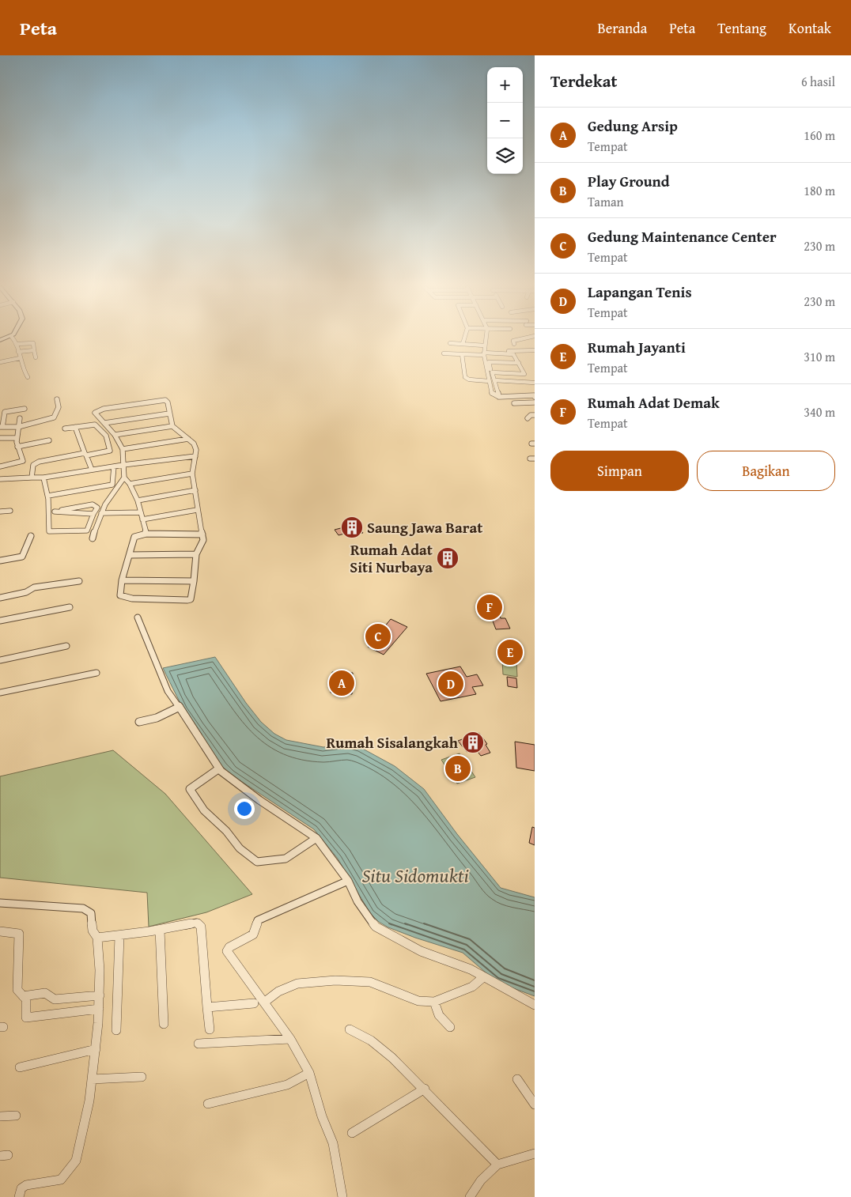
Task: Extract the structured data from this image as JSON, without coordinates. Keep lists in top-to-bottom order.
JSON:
{
  "water": ["Situ Sidomukti"],
  "places": {
    "building": ["Saung Jawa Barat", "Rumah Adat Siti Nurbaya", "Rumah Sisalangkah"]
  },
  "page": {
    "header": "Peta",
    "nav": [
      "Beranda",
      "Peta",
      "Tentang",
      "Kontak"
    ],
    "heading": ["Terdekat", "6 hasil"],
    "map_buttons": ["+", "−"],
    "list": [
      {
        "mark": "A",
        "name": "Gedung Arsip",
        "note": "Tempat",
        "value": "160 m"
      },
      {
        "mark": "B",
        "name": "Play Ground",
        "note": "Taman",
        "value": "180 m"
      },
      {
        "mark": "C",
        "name": "Gedung Maintenance Center",
        "note": "Tempat",
        "value": "230 m"
      },
      {
        "mark": "D",
        "name": "Lapangan Tenis",
        "note": "Tempat",
        "value": "230 m"
      },
      {
        "mark": "E",
        "name": "Rumah Jayanti",
        "note": "Tempat",
        "value": "310 m"
      },
      {
        "mark": "F",
        "name": "Rumah Adat Demak",
        "note": "Tempat",
        "value": "340 m"
      }
    ],
    "buttons": ["Simpan", "Bagikan"],
    "pins": [
      "F",
      "C",
      "E",
      "A",
      "D",
      "B"
    ]
  }
}
